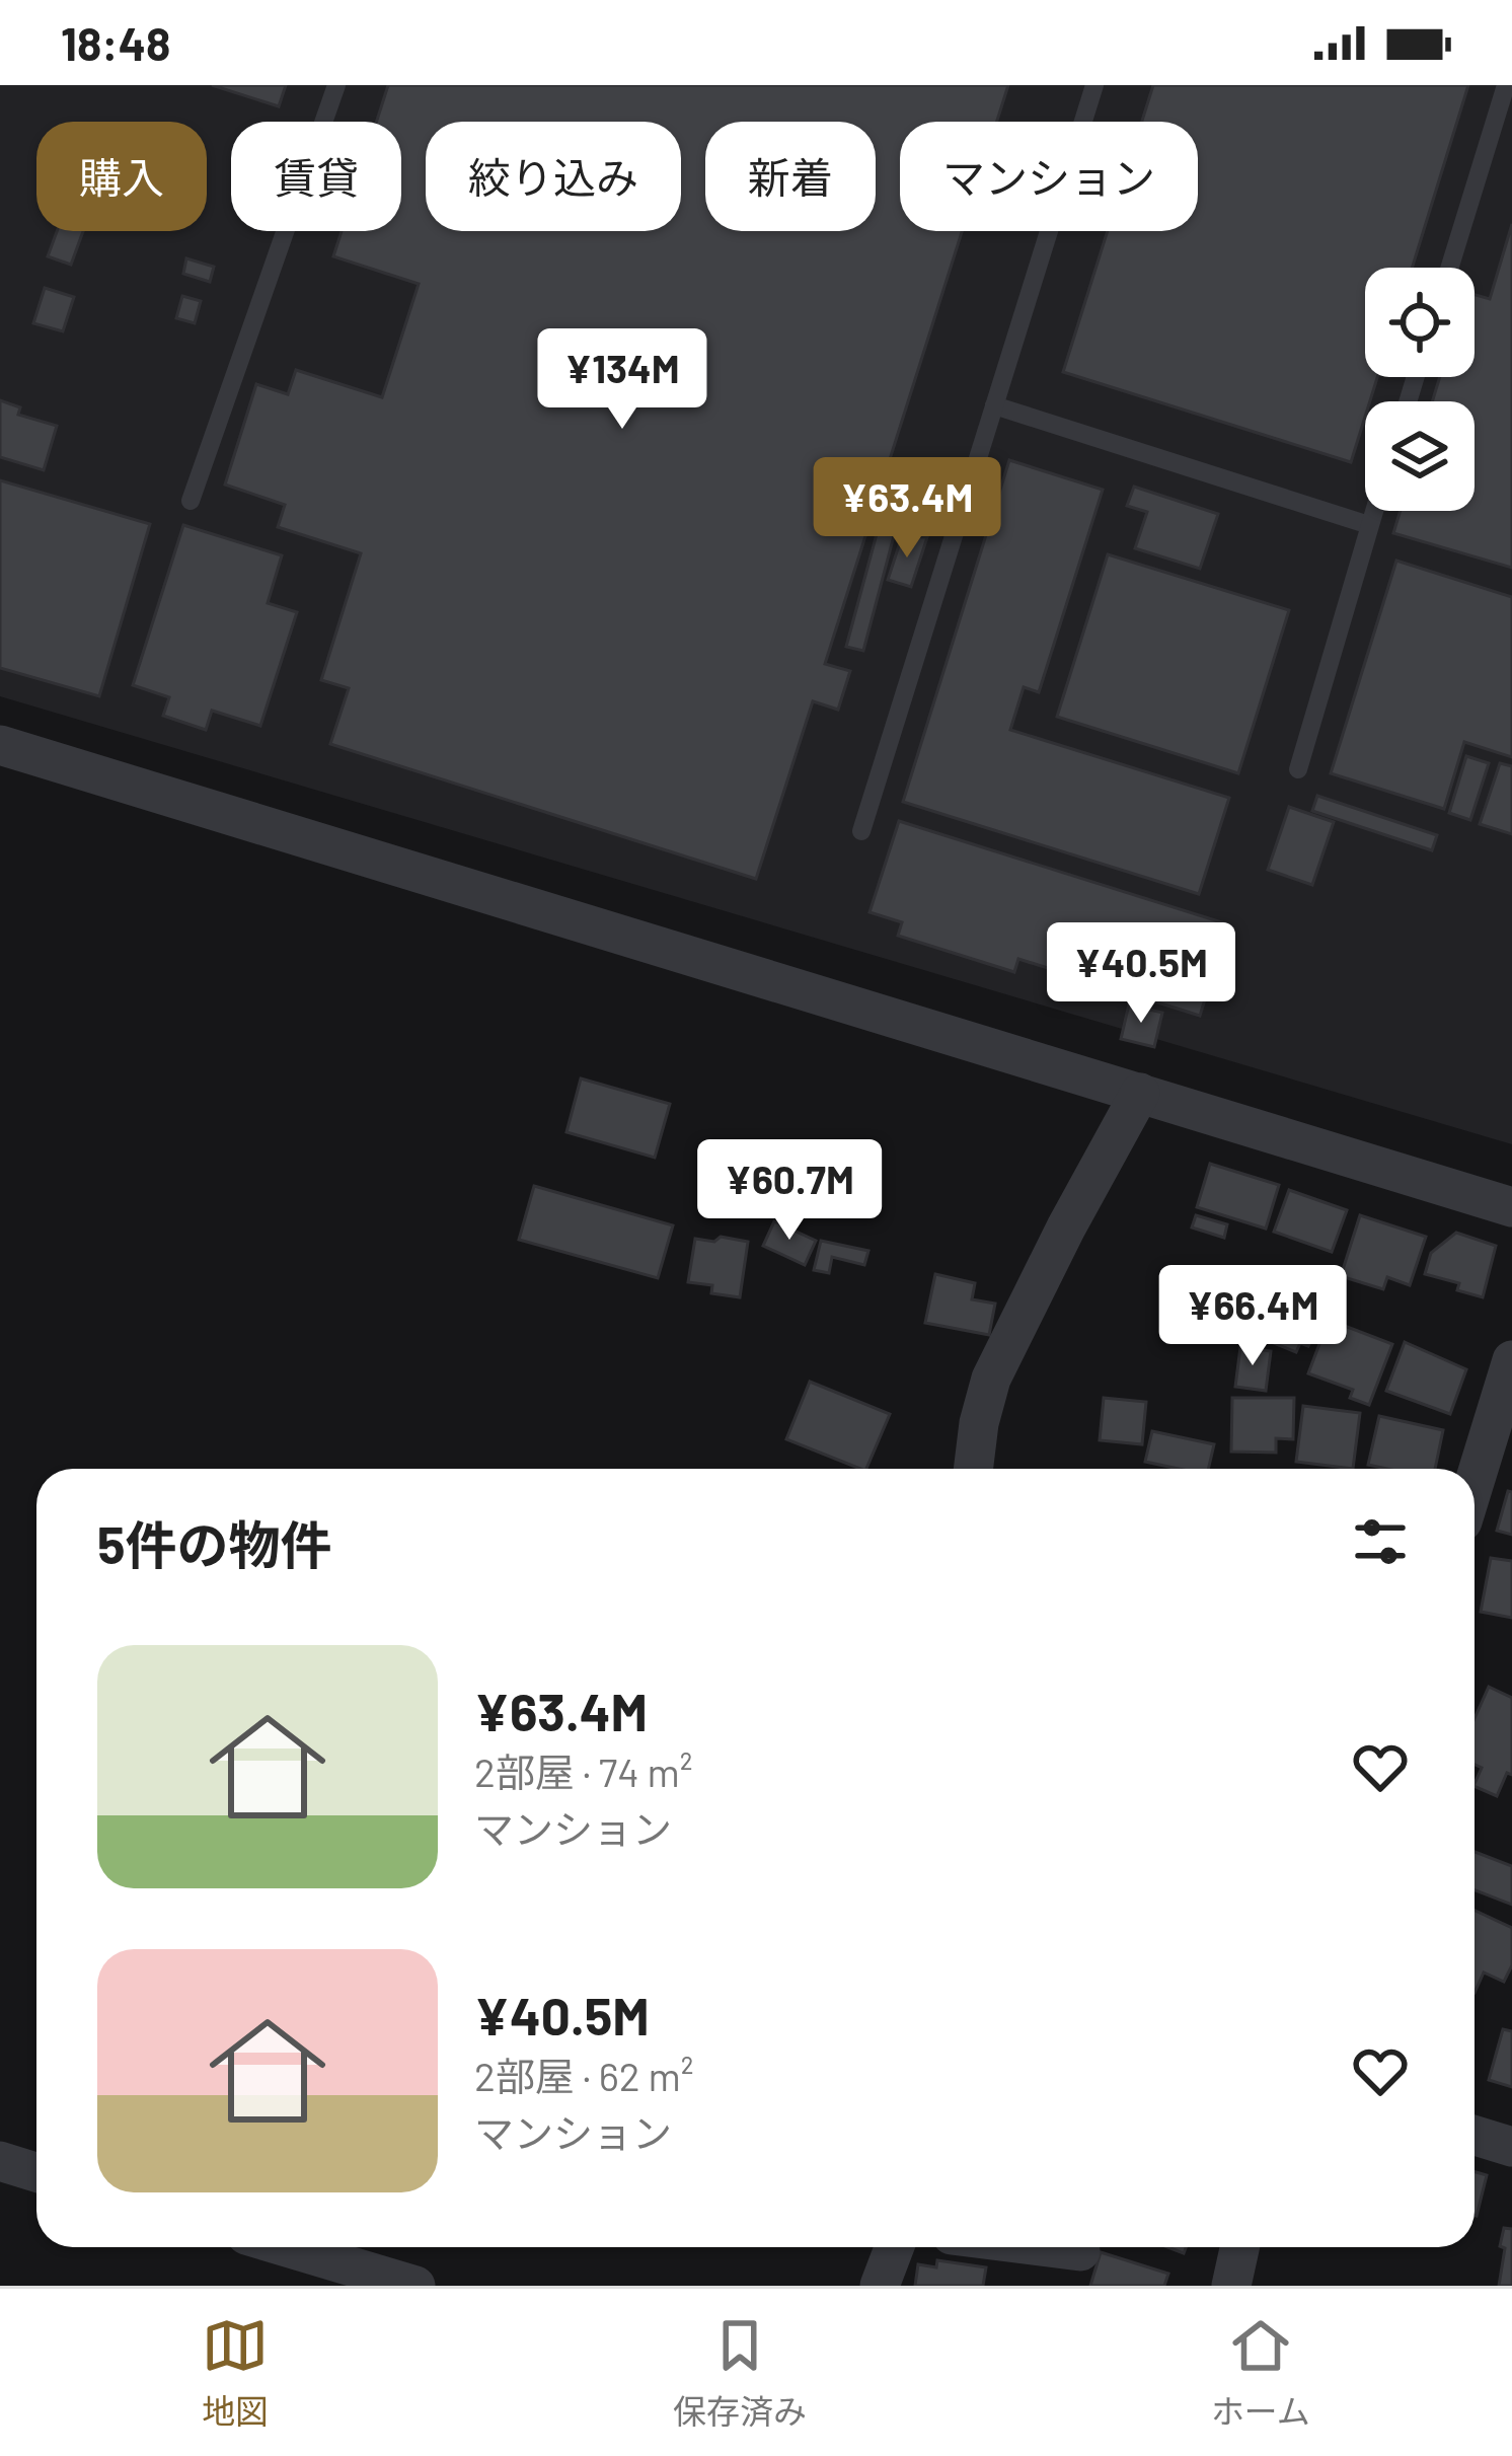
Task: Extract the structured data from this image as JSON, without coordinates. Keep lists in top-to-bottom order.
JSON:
{
  "page": {
    "status": "18:48",
    "chip": [
      "購入",
      "賃貸",
      "絞り込み",
      "新着",
      "マンション"
    ],
    "price": [
      "¥134M",
      "¥63.4M",
      "¥40.5M",
      "¥60.7M",
      "¥66.4M"
    ],
    "heading": "5件の物件",
    "list": [
      {
        "name": "¥63.4M",
        "note": "2部屋 · 74 m² · マンション"
      },
      {
        "name": "¥40.5M",
        "note": "2部屋 · 62 m² · マンション"
      }
    ],
    "tabs": ["地図", "保存済み", "ホーム"]
  }
}
